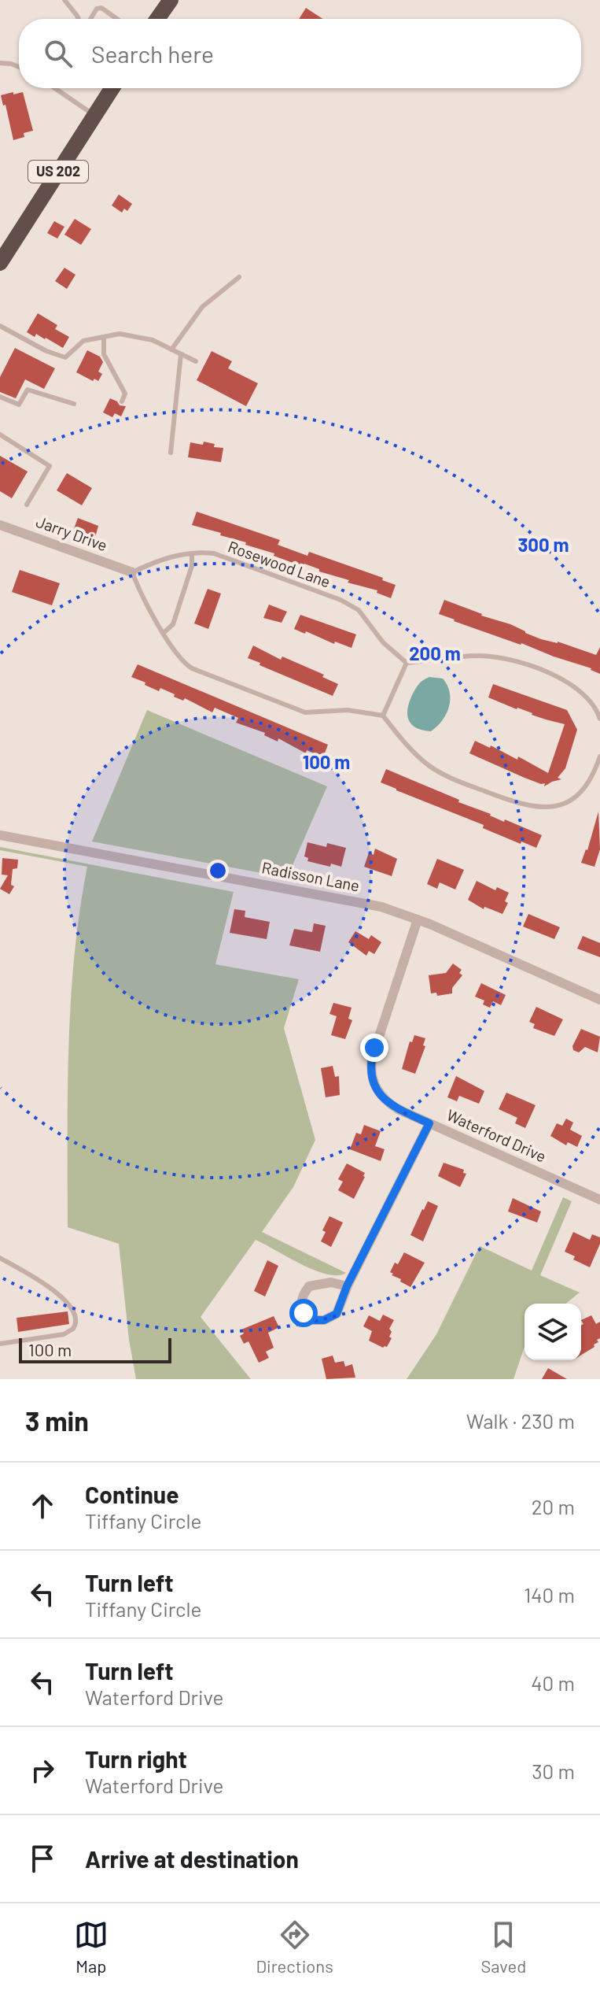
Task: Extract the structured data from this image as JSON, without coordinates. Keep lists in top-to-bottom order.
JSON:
{
  "streets": {
    "highway": ["US 202"],
    "street": ["Jarry Drive", "Radisson Lane", "Waterford Drive"],
    "lane": ["Rosewood Lane"]
  },
  "crossings": [
    ["Jarry Drive", "Rosewood Lane"],
    ["Radisson Lane", "Waterford Drive"]
  ],
  "scale_bar": "100 m",
  "page": {
    "search": "Search here",
    "scale": "100 m",
    "heading": ["3 min", "Walk · 230 m"],
    "list": [
      ["Continue", "Tiffany Circle", "20 m"],
      ["Turn left", "Tiffany Circle", "140 m"],
      ["Turn left", "Waterford Drive", "40 m"],
      ["Turn right", "Waterford Drive", "30 m"],
      "Arrive at destination"
    ],
    "nav": ["Map", "Directions", "Saved"]
  },
  "rings": ["300 m", "200 m", "100 m"]
}
